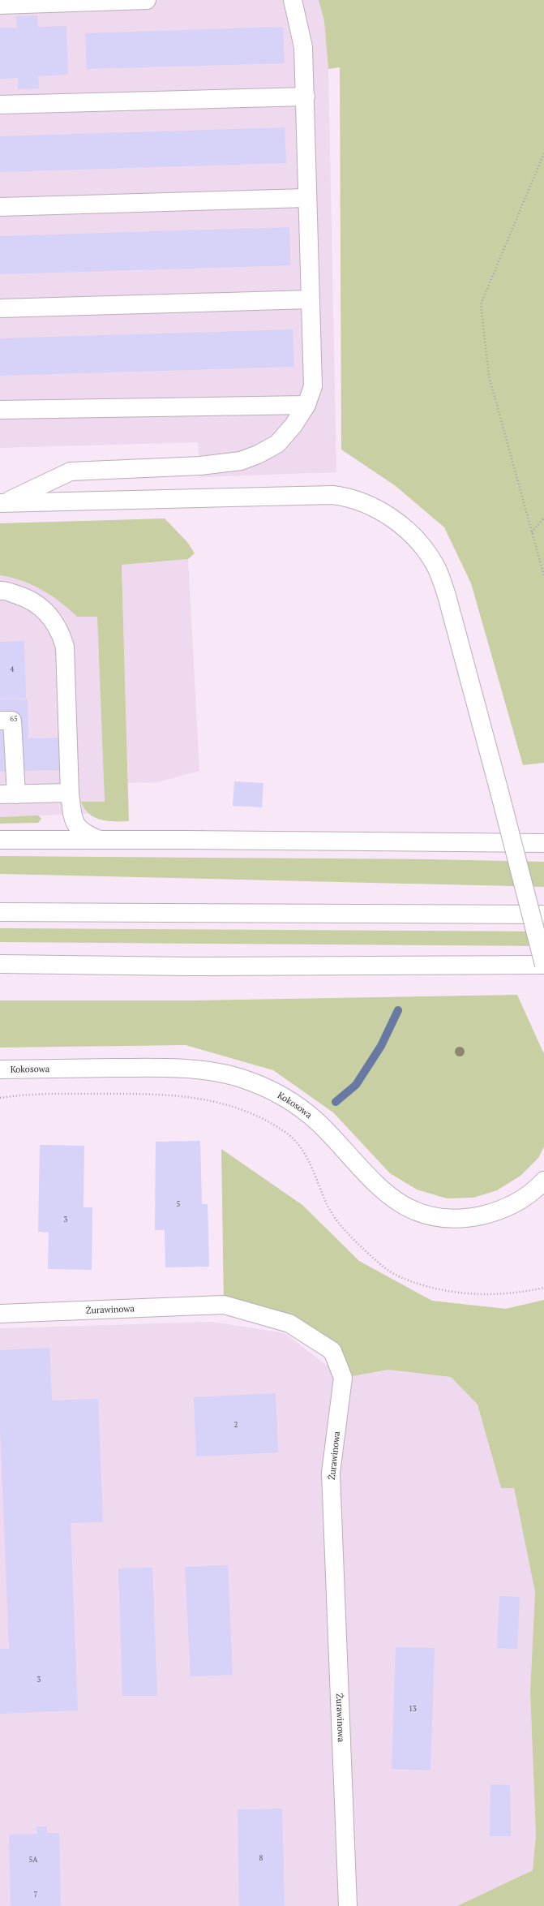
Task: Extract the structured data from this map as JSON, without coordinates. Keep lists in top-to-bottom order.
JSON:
{
  "streets": {
    "street": ["Kokosowa", "Żurawinowa"]
  },
  "house_numbers": [
    "4",
    "65",
    "5",
    "3",
    "2",
    "3",
    "13",
    "8",
    "5A",
    "7"
  ]
}
